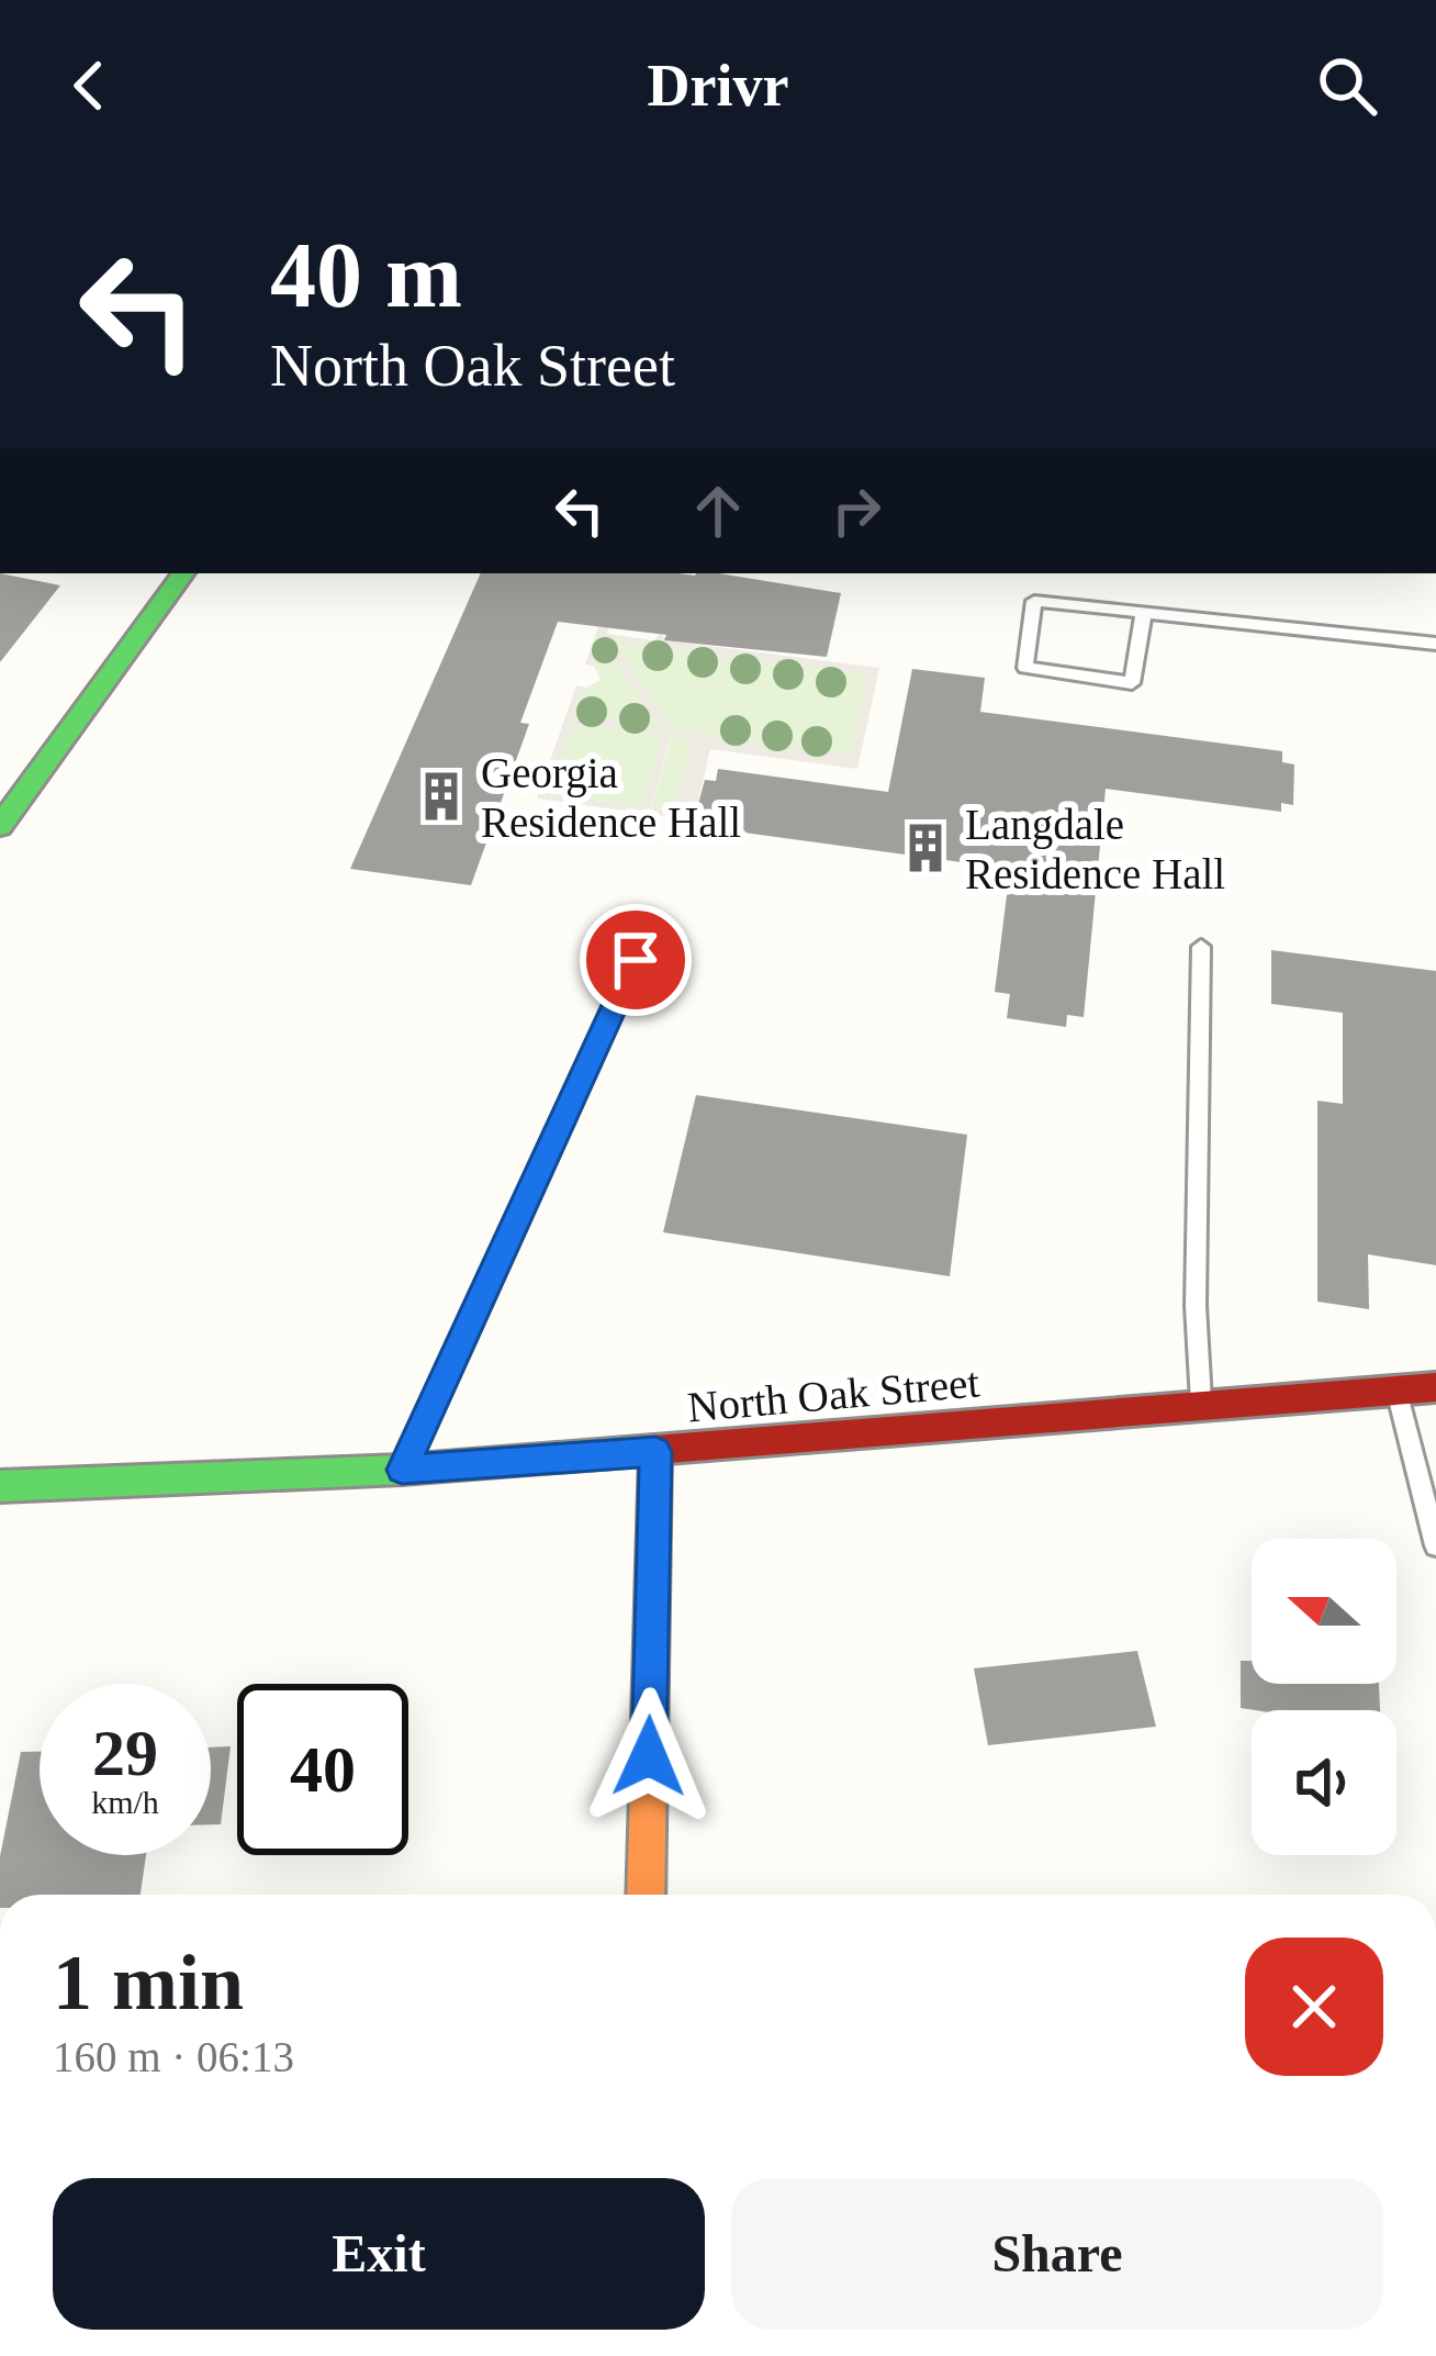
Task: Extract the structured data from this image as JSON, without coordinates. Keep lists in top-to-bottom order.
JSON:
{
  "streets": {
    "street": ["North Oak Street"]
  },
  "places": {
    "building": ["Georgia Residence Hall", "Langdale Residence Hall"]
  },
  "north": "left",
  "page": {
    "header": "Drivr",
    "turn": ["40 m", "North Oak Street"],
    "speed": "29 km/h",
    "limit": "40",
    "heading": ["1 min", "160 m · 06:13"],
    "buttons": ["Exit", "Share"]
  }
}
